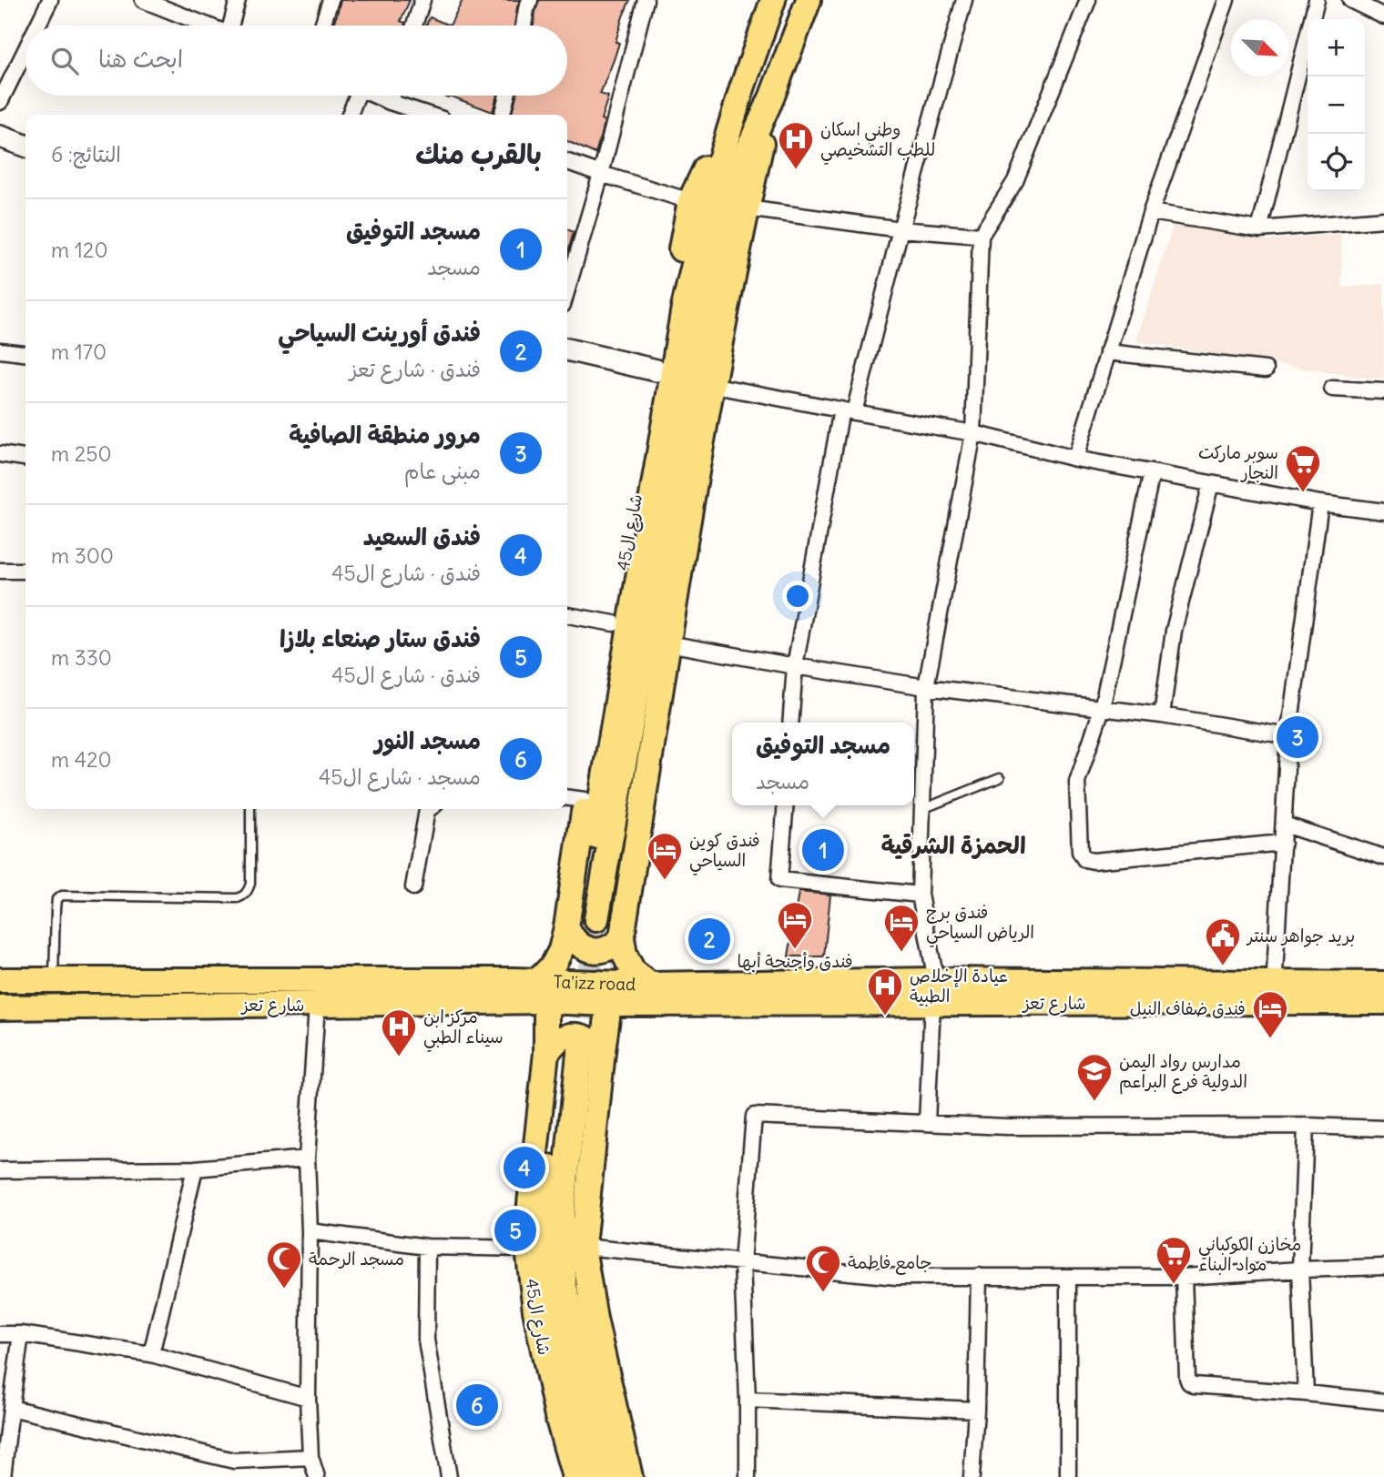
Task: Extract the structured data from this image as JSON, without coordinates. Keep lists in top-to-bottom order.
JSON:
{
  "streets": {
    "main road": ["شارع ال45", "Ta'izz road", "شارع تعز"]
  },
  "crossings": [
    ["شارع ال45", "Ta'izz road"],
    ["شارع ال45", "شارع تعز"],
    ["Ta'izz road", "شارع تعز"]
  ],
  "districts": ["الحمزة الشرقية"],
  "places": {
    "hospital": ["وطني اسكان للطب التشخيصي", "عيادة الإخلاص الطبية", "مركز ابن سيناء الطبي"],
    "supermarket": ["سوبر ماركت النجار", "مخازن الكوكباني مواد البناء"],
    "hotel": [
      "فندق كوين السياحي",
      "فندق وأجنحة أبها",
      "فندق برج الرياض السياحي",
      "فندق ضفاف النيل"
    ],
    "public building": ["بريد جواهر سنتر"],
    "school or university": ["مدارس رواد اليمن الدولية فرع البراعم"],
    "mosque": ["مسجد الرحمة", "جامع فاطمة"]
  },
  "north": "bottom right",
  "page": {
    "map_buttons": ["+", "−"],
    "search": "ابحث هنا",
    "heading": ["بالقرب منك", "النتائج: 6"],
    "list": [
      {
        "mark": "1",
        "name": "مسجد التوفيق",
        "note": "مسجد",
        "value": "120 m"
      },
      {
        "mark": "2",
        "name": "فندق أورينت السياحي",
        "note": "فندق · شارع تعز",
        "value": "170 m"
      },
      {
        "mark": "3",
        "name": "مرور منطقة الصافية",
        "note": "مبنى عام",
        "value": "250 m"
      },
      {
        "mark": "4",
        "name": "فندق السعيد",
        "note": "فندق · شارع ال45",
        "value": "300 m"
      },
      {
        "mark": "5",
        "name": "فندق ستار صنعاء بلازا",
        "note": "فندق · شارع ال45",
        "value": "330 m"
      },
      {
        "mark": "6",
        "name": "مسجد النور",
        "note": "مسجد · شارع ال45",
        "value": "420 m"
      }
    ],
    "pins": [
      "3",
      "1",
      "2",
      "4",
      "5",
      "6"
    ],
    "popup": ["مسجد التوفيق", "مسجد"]
  }
}
